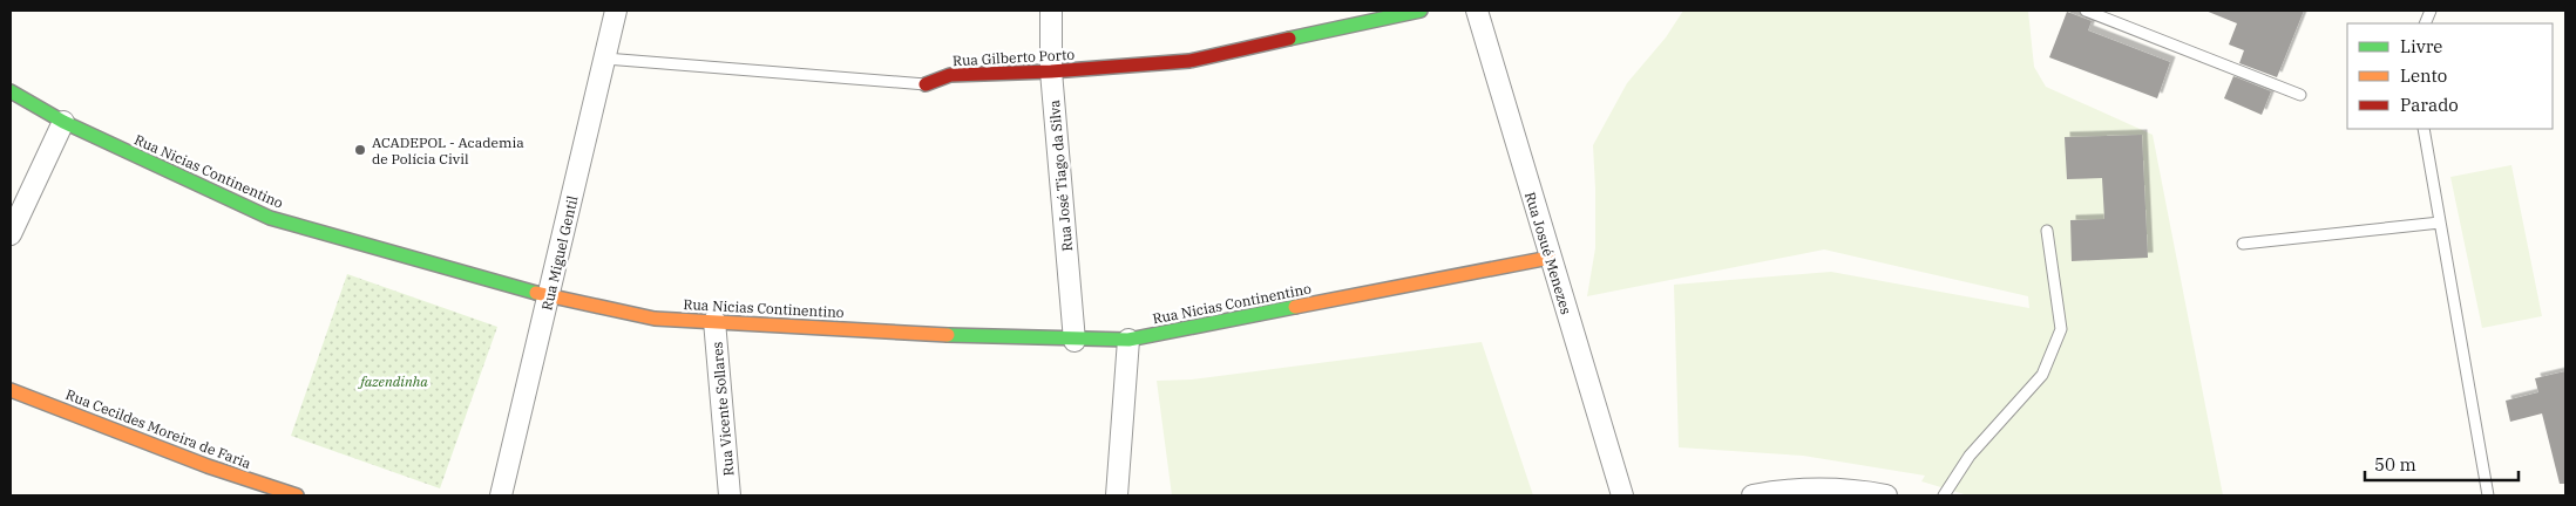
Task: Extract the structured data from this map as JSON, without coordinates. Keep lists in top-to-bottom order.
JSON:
{
  "streets": {
    "street": [
      "Rua Gilberto Porto",
      "Rua Nicias Continentino",
      "Rua José Tiago da Silva",
      "Rua Miguel Gentil",
      "Rua Josué Menezes",
      "Rua Vicente Sollares",
      "Rua Cecildes Moreira de Faria"
    ]
  },
  "crossings": [
    ["Rua Gilberto Porto", "Rua José Tiago da Silva"],
    ["Rua Gilberto Porto", "Rua Miguel Gentil"],
    ["Rua Nicias Continentino", "Rua José Tiago da Silva"],
    ["Rua Nicias Continentino", "Rua Miguel Gentil"],
    ["Rua Nicias Continentino", "Rua Josué Menezes"],
    ["Rua Nicias Continentino", "Rua Vicente Sollares"]
  ],
  "parks": ["fazendinha"],
  "places": ["ACADEPOL - Academia de Polícia Civil"],
  "legend": ["Livre", "Lento", "Parado"],
  "scale_bar": "50 m"
}
